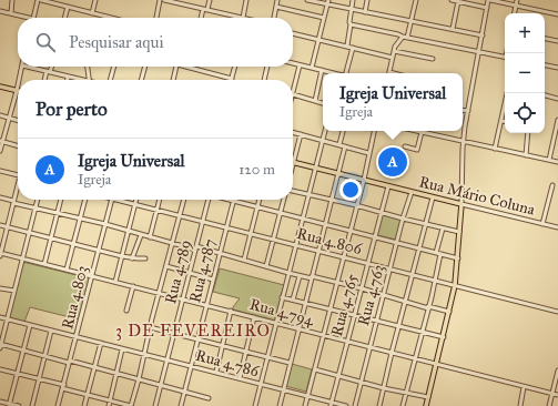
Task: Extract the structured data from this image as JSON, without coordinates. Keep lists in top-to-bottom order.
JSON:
{
  "streets": {
    "main road": ["Rua Mário Coluna"],
    "street": [
      "Rua 4.806",
      "Rua 4.787",
      "Rua 4.789",
      "Rua 4.763",
      "Rua 4.803",
      "Rua 4.765",
      "Rua 4.794",
      "Rua 4.786"
    ]
  },
  "crossings": [
    ["Rua Mário Coluna", "Rua 4.763"],
    ["Rua Mário Coluna", "Rua 4.765"],
    ["Rua 4.806", "Rua 4.787"],
    ["Rua 4.806", "Rua 4.789"],
    ["Rua 4.806", "Rua 4.763"],
    ["Rua 4.806", "Rua 4.765"],
    ["Rua 4.787", "Rua 4.794"],
    ["Rua 4.787", "Rua 4.786"],
    ["Rua 4.789", "Rua 4.794"],
    ["Rua 4.789", "Rua 4.786"],
    ["Rua 4.763", "Rua 4.794"],
    ["Rua 4.803", "Rua 4.794"],
    ["Rua 4.803", "Rua 4.786"],
    ["Rua 4.765", "Rua 4.794"],
    ["Rua 4.765", "Rua 4.786"]
  ],
  "districts": ["3 DE FEVEREIRO"],
  "page": {
    "map_buttons": ["+", "−"],
    "search": "Pesquisar aqui",
    "popup": ["Igreja Universal", "Igreja"],
    "heading": "Por perto",
    "list": [
      {
        "mark": "A",
        "name": "Igreja Universal",
        "note": "Igreja",
        "value": "120 m"
      }
    ],
    "pins": "A"
  }
}
